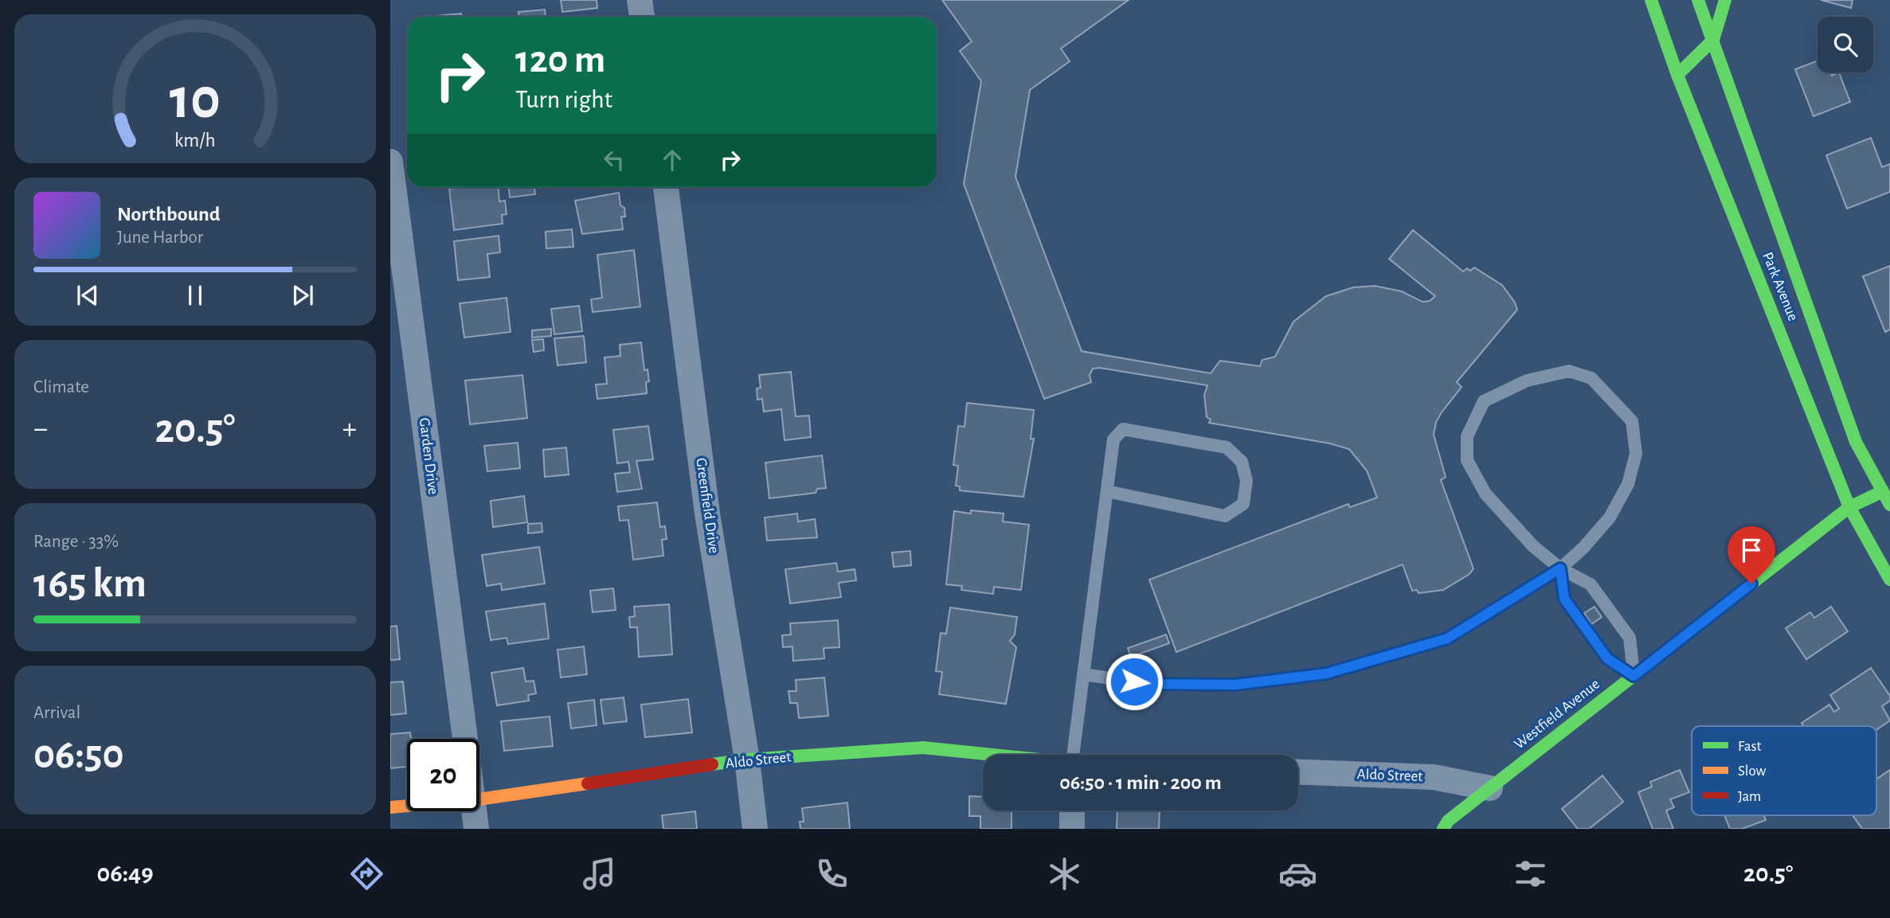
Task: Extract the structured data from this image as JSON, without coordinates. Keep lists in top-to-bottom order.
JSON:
{
  "streets": {
    "street": [
      "Park Avenue",
      "Garden Drive",
      "Greenfield Drive",
      "Westfield Avenue",
      "Aldo Street"
    ]
  },
  "crossings": [
    ["Park Avenue", "Westfield Avenue"],
    ["Greenfield Drive", "Aldo Street"],
    ["Westfield Avenue", "Aldo Street"]
  ],
  "legend": ["Fast", "Slow", "Jam"],
  "page": {
    "turn": ["120 m", "Turn right"],
    "song": ["Northbound", "June Harbor"],
    "tile": [
      "Climate",
      ["Range · 33%", "165 km"],
      ["Arrival", "06:50"]
    ],
    "heat": ["−", "20.5°", "+"],
    "limit": "20",
    "trip": "06:50 · 1 min · 200 m",
    "tabs": ["06:49", "20.5°"],
    "gauge": ["10", "km/h"]
  }
}
